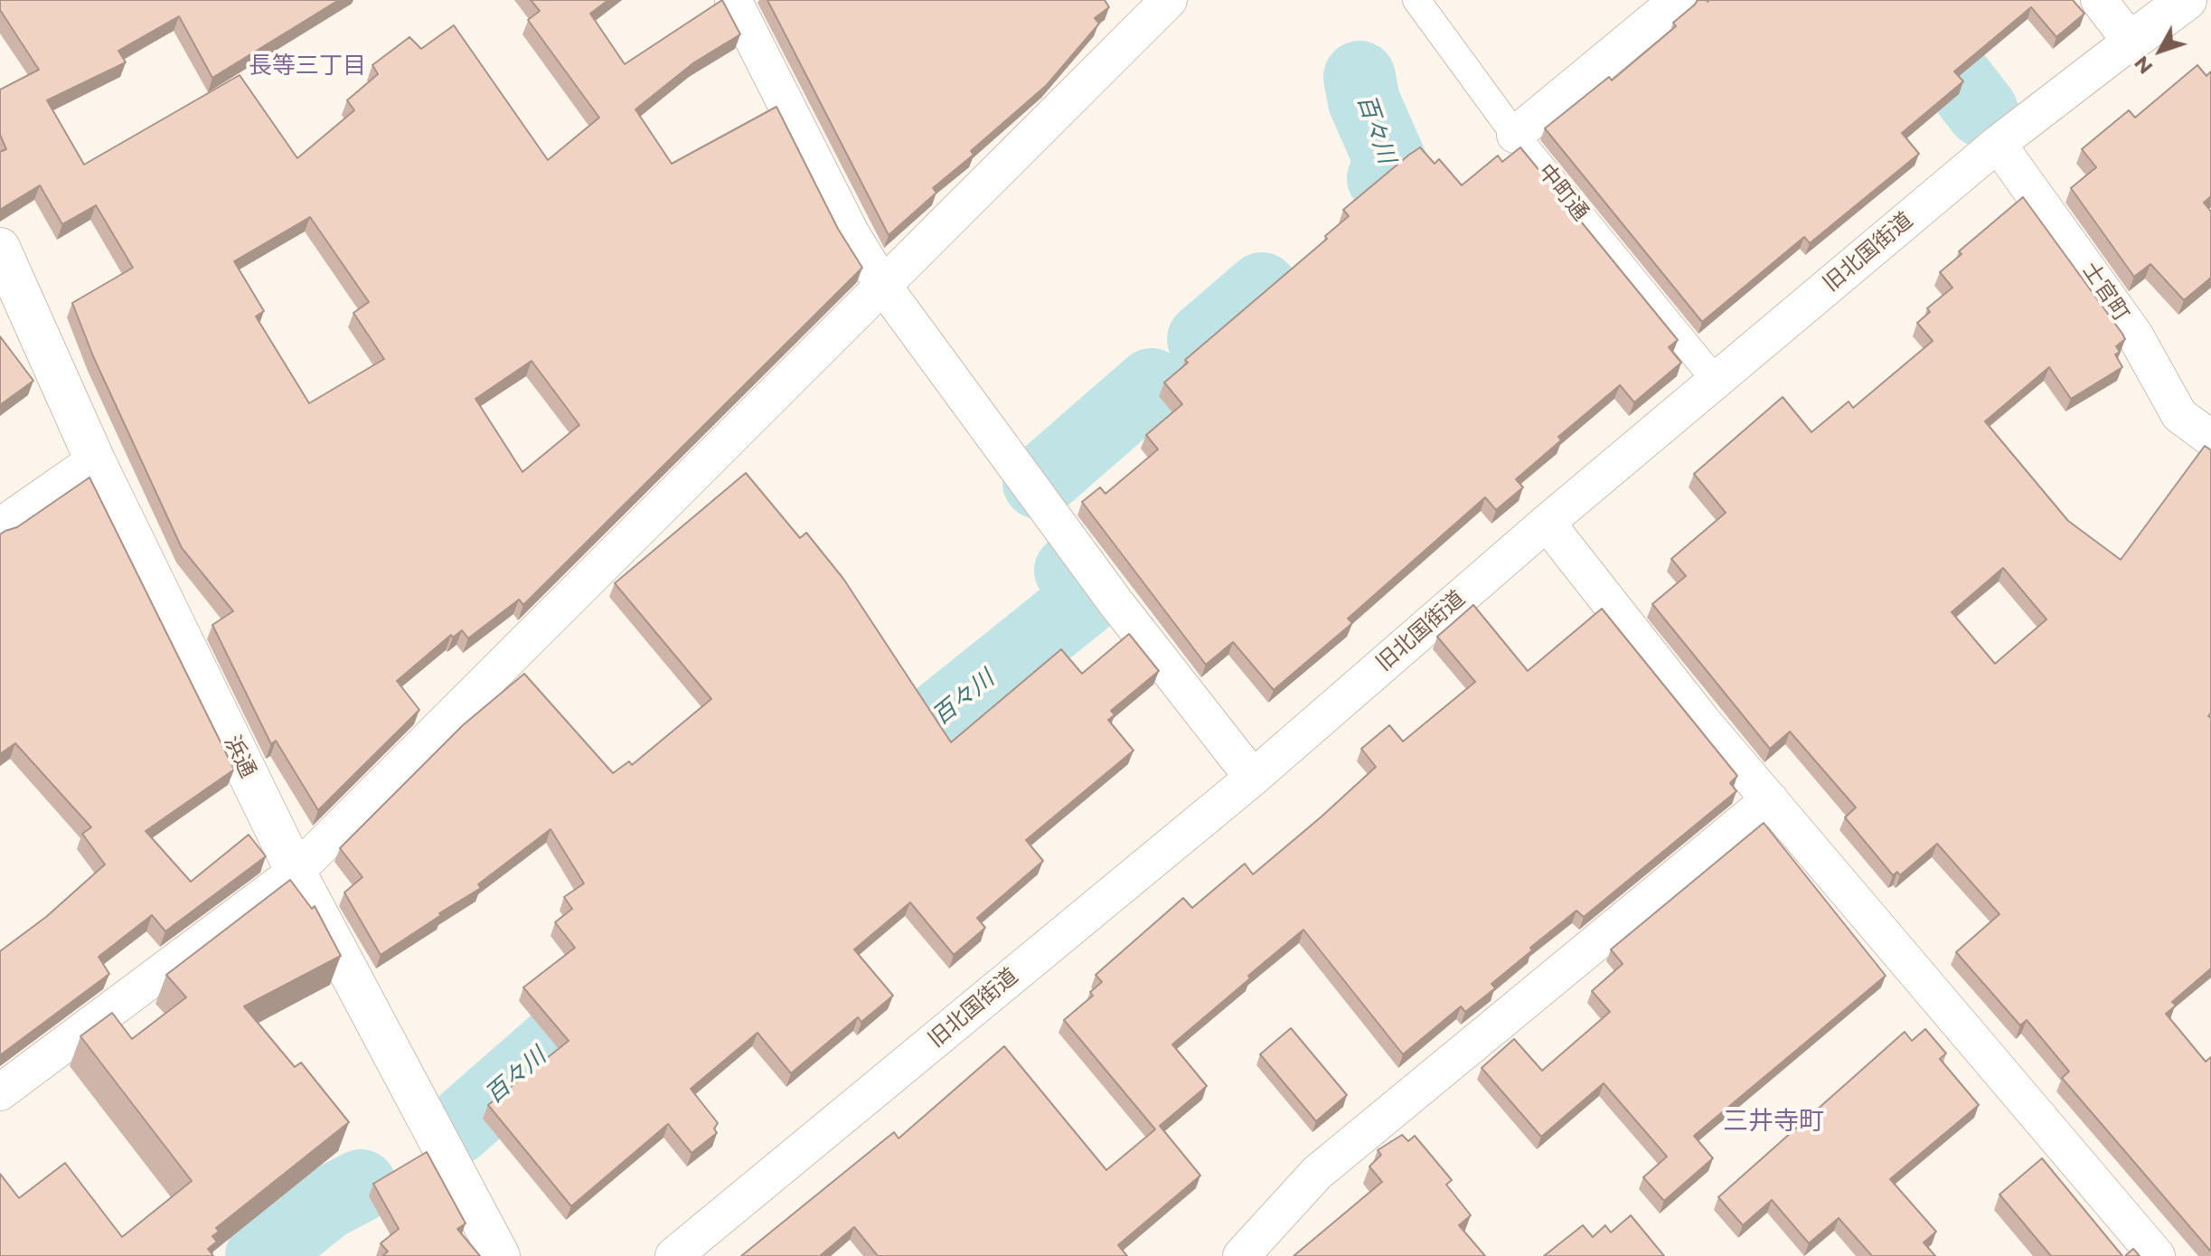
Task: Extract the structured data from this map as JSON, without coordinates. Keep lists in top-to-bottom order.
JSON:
{
  "streets": {
    "street": [
      "中町通",
      "旧北国街道",
      "士官町",
      "浜通"
    ]
  },
  "crossings": [
    ["中町通", "旧北国街道"],
    ["旧北国街道", "士官町"]
  ],
  "districts": ["長等三丁目", "三井寺町"],
  "water": ["百々川"],
  "north": "bottom left"
}
